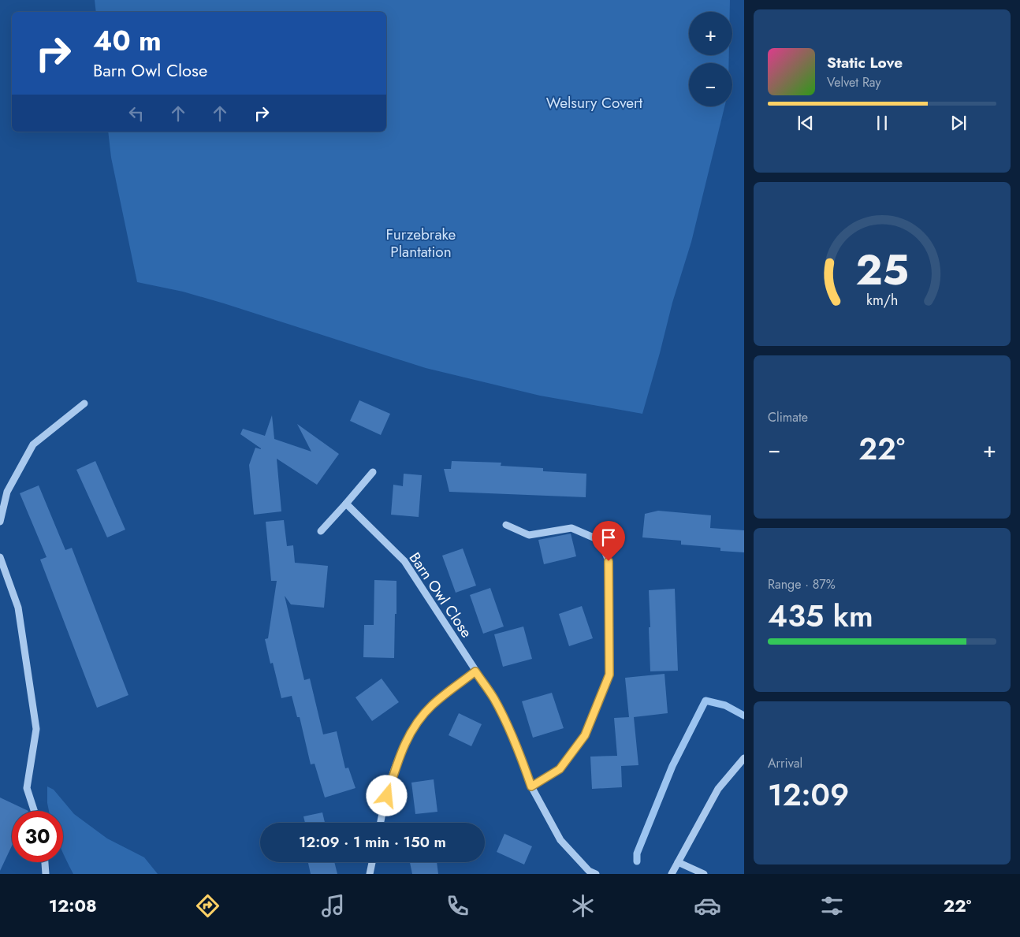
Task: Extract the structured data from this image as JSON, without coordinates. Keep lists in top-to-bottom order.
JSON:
{
  "streets": {
    "street": ["Barn Owl Close"]
  },
  "parks": ["Welsury Covert", "Furzebrake Plantation"],
  "page": {
    "map_buttons": ["+", "−"],
    "turn": ["40 m", "Barn Owl Close"],
    "song": ["Static Love", "Velvet Ray"],
    "tile": [
      "Climate",
      ["Range · 87%", "435 km"],
      ["Arrival", "12:09"]
    ],
    "heat": ["−", "22°", "+"],
    "limit": "30",
    "trip": "12:09 · 1 min · 150 m",
    "tabs": ["12:08", "22°"],
    "gauge": ["25", "km/h"]
  }
}
